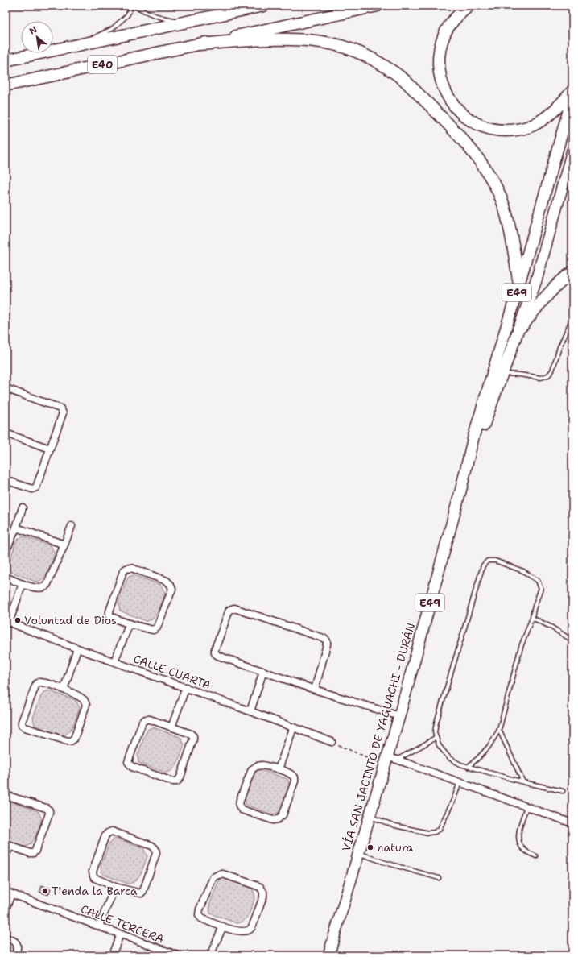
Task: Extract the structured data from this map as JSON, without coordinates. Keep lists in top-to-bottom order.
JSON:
{
  "streets": {
    "highway": ["E40"],
    "main road": ["E49", "VÍA SAN JACINTO DE YAGUACHI - DURÁN"],
    "street": ["CALLE CUARTA", "CALLE TERCERA"]
  },
  "places": ["Voluntad de Dios", "natura", "Tienda la Barca"],
  "north": "top left"
}
